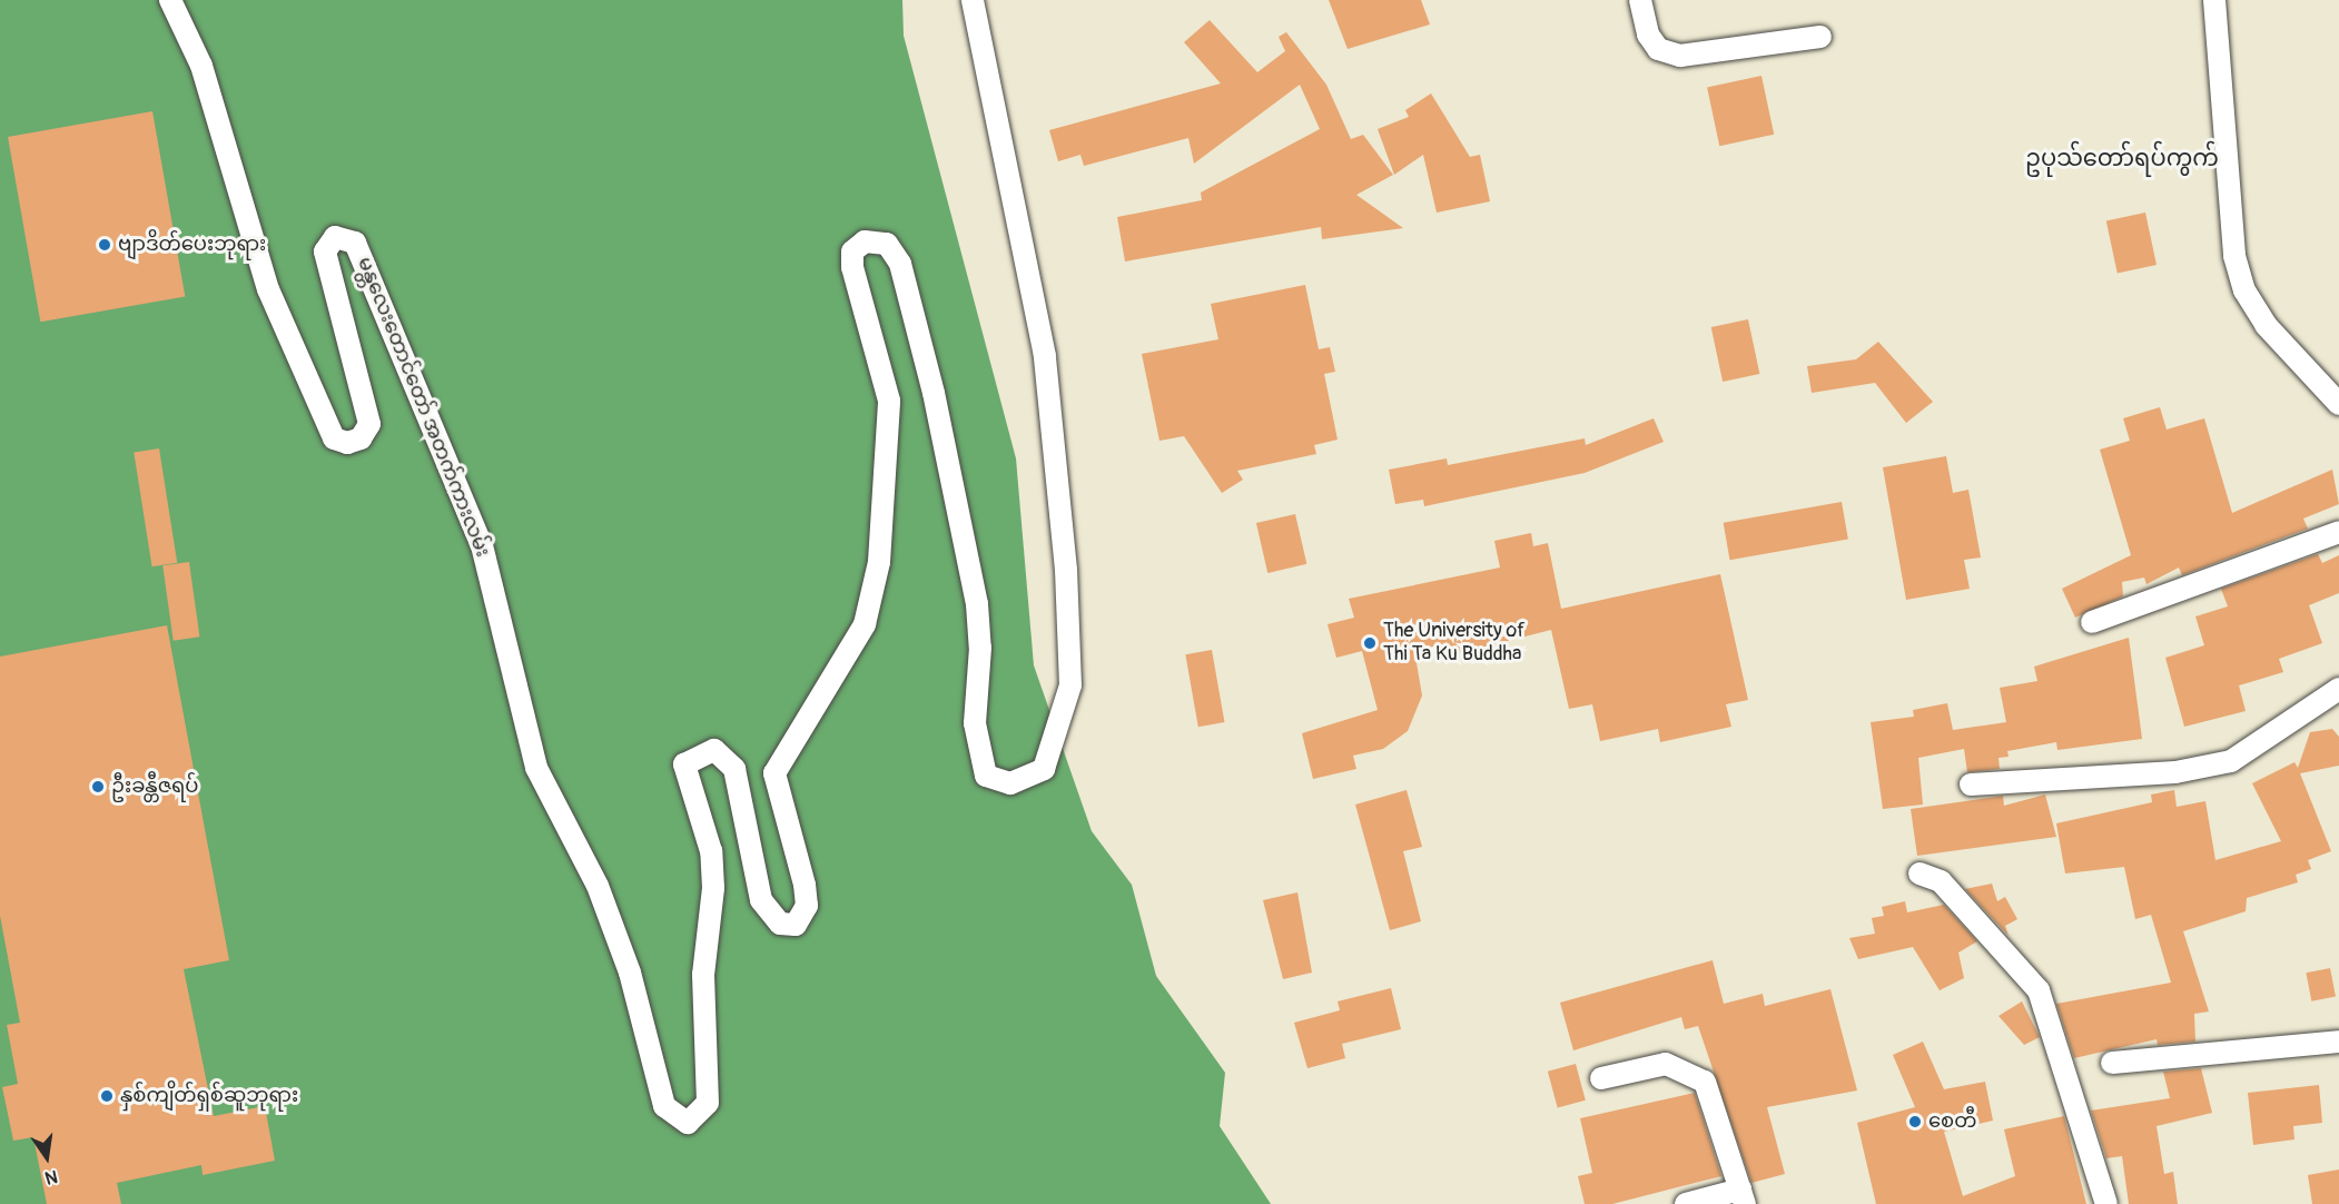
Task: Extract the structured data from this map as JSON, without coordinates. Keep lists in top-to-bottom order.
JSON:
{
  "streets": {
    "street": ["မန္တလေးတောင်တော် အတက်ကားလမ်း"]
  },
  "districts": ["ဥပုသ်တော်ရပ်ကွက်"],
  "places": [
    "ဗျာဒိတ်ပေးဘုရား",
    "The University of Thi Ta Ku Buddha",
    "ဦးခန္တီဇရပ်",
    "နှစ်ကျိတ်ရှစ်ဆူဘုရား",
    "စေတီ"
  ],
  "north": "bottom"
}
